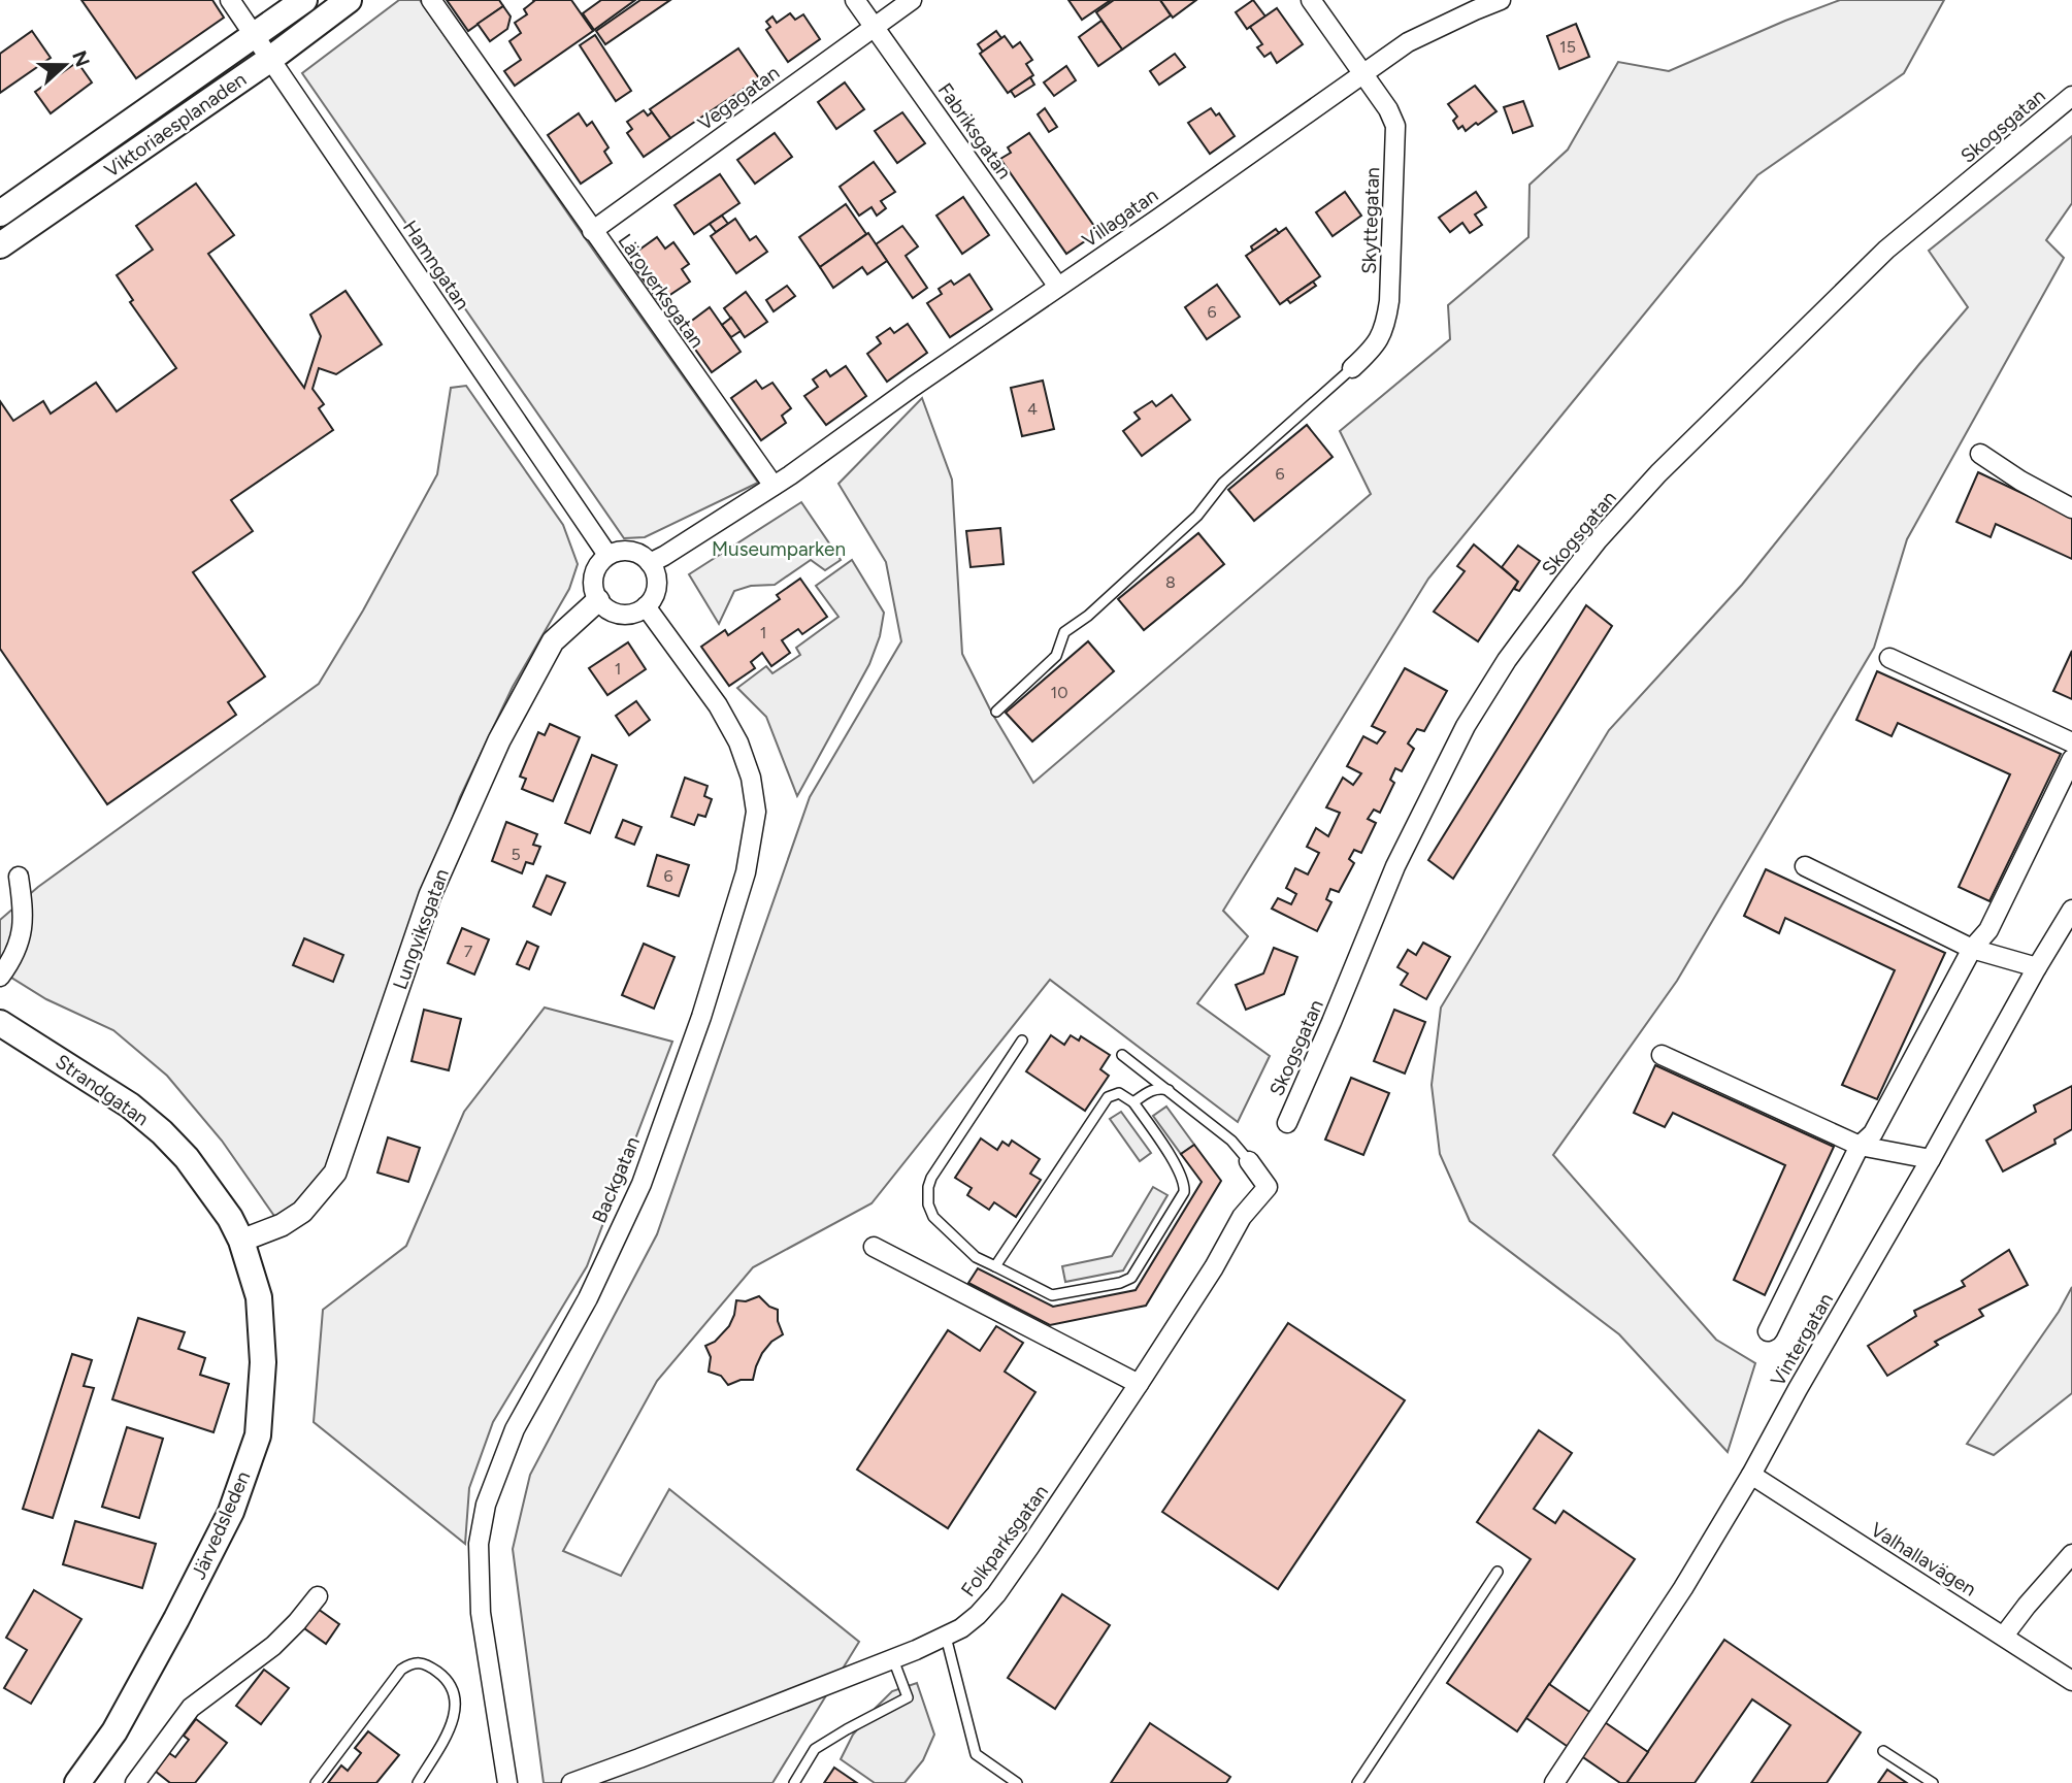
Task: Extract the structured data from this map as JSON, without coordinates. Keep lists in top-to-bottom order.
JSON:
{
  "streets": {
    "main road": ["Viktoriaesplanaden", "Strandgatan", "Järvedsleden"],
    "street": [
      "Vegagatan",
      "Skogsgatan",
      "Fabriksgatan",
      "Villagatan",
      "Skyttegatan",
      "Hamngatan",
      "Läroverksgatan",
      "Lungviksgatan",
      "Backgatan",
      "Vintergatan",
      "Folkparksgatan",
      "Valhallavägen"
    ]
  },
  "crossings": [
    ["Vegagatan", "Fabriksgatan"],
    ["Vegagatan", "Läroverksgatan"],
    ["Viktoriaesplanaden", "Hamngatan"],
    ["Fabriksgatan", "Villagatan"],
    ["Villagatan", "Skyttegatan"],
    ["Villagatan", "Läroverksgatan"],
    ["Hamngatan", "Lungviksgatan"],
    ["Hamngatan", "Backgatan"],
    ["Lungviksgatan", "Strandgatan"],
    ["Lungviksgatan", "Backgatan"],
    ["Lungviksgatan", "Järvedsleden"],
    ["Strandgatan", "Järvedsleden"],
    ["Vintergatan", "Valhallavägen"]
  ],
  "parks": ["Museumparken"],
  "house_numbers": [
    "15",
    "6",
    "4",
    "6",
    "8",
    "1",
    "1",
    "10",
    "5",
    "6",
    "7"
  ],
  "north": "right"
}
